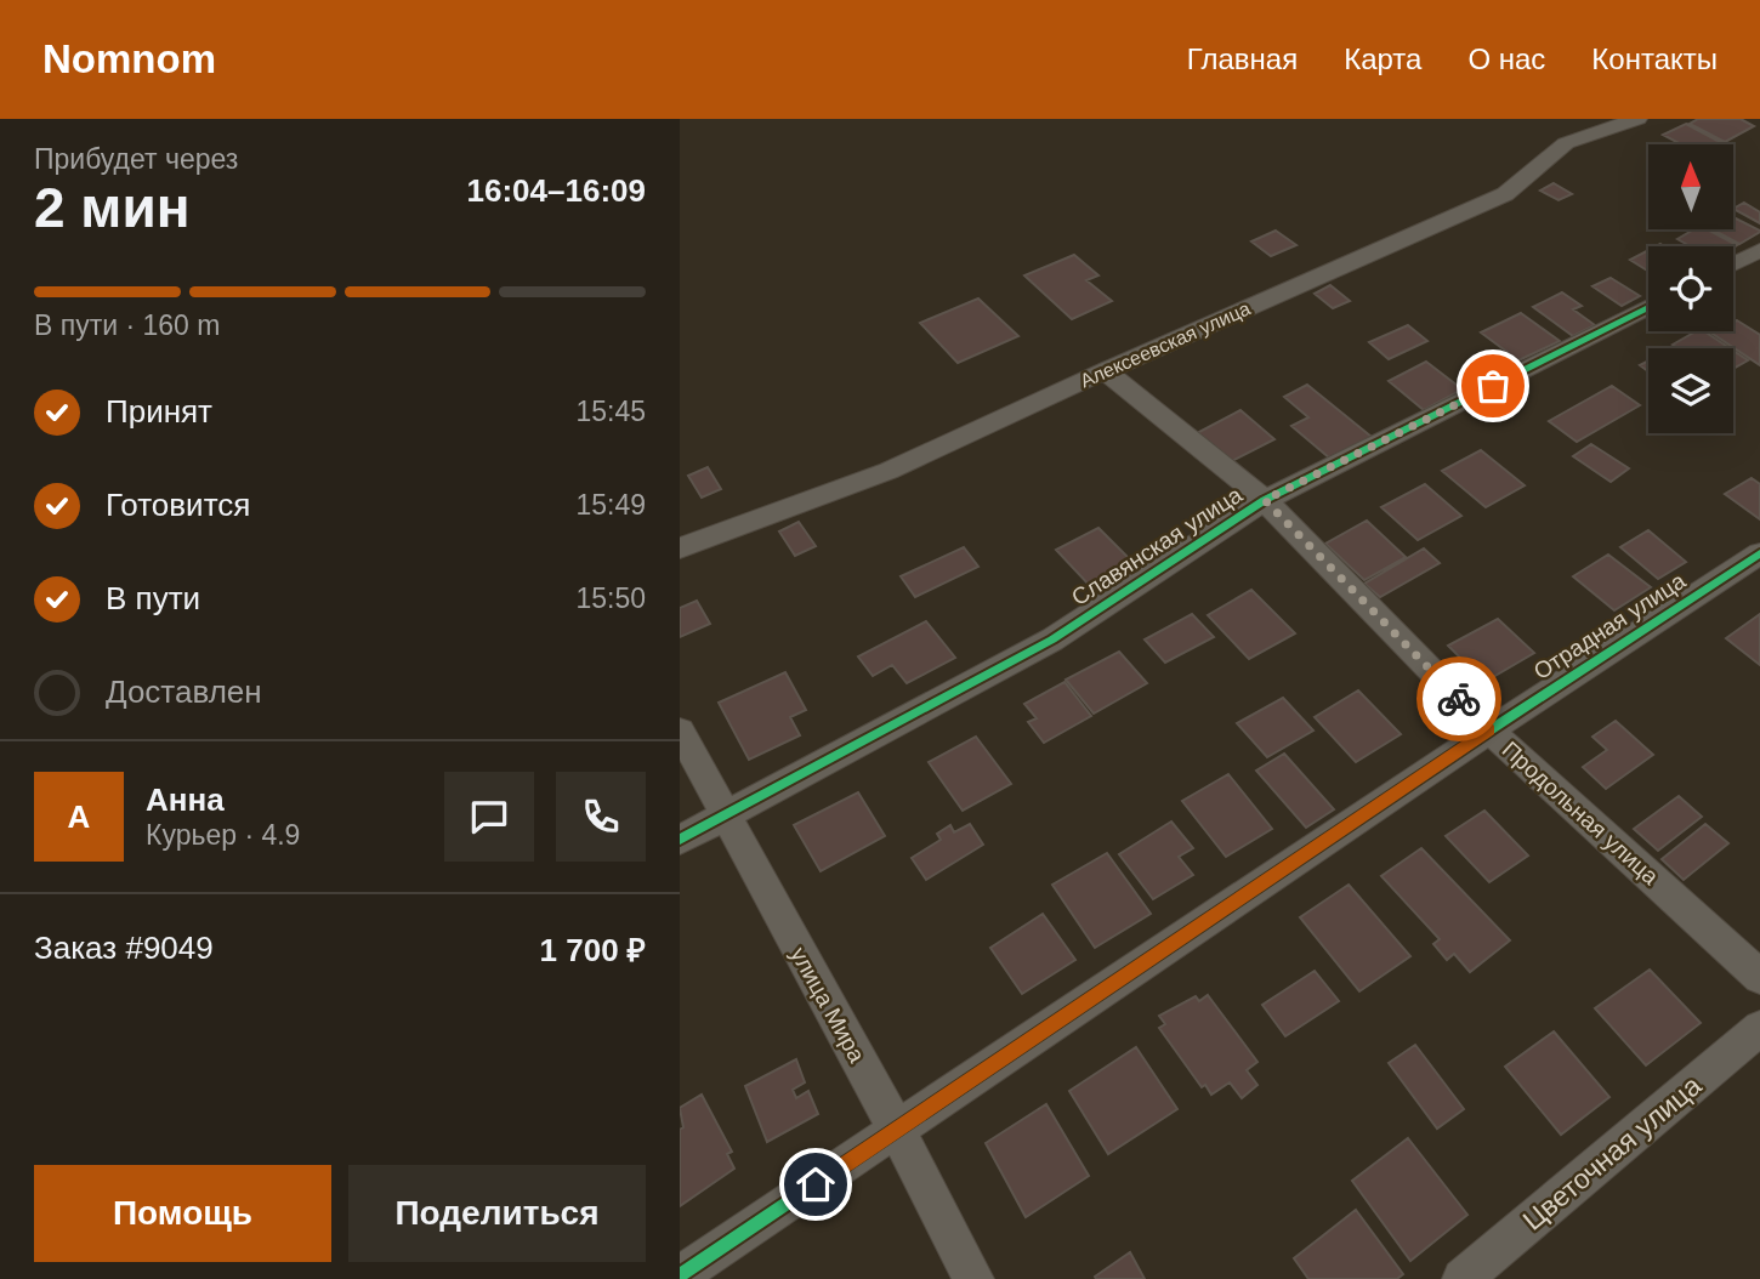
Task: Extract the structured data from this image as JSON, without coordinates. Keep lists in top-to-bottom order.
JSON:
{
  "streets": {
    "street": [
      "Алексеевская улица",
      "Славянская улица",
      "Отрадная улица",
      "Продольная улица",
      "улица Мира",
      "Цветочная улица"
    ]
  },
  "crossings": [
    ["Алексеевская улица", "Продольная улица"],
    ["Славянская улица", "Продольная улица"],
    ["Славянская улица", "улица Мира"],
    ["Отрадная улица", "Продольная улица"],
    ["Отрадная улица", "улица Мира"]
  ],
  "north": "top",
  "page": {
    "header": "Nomnom",
    "nav": [
      "Главная",
      "Карта",
      "О нас",
      "Контакты"
    ],
    "heading": ["2 мин", "Прибудет через", "16:04–16:09"],
    "panel": [
      "Анна",
      "Курьер · 4.9",
      "Заказ #9049",
      "1 700 ₽"
    ],
    "bar": "В пути · 160 m",
    "list": [
      ["Принят", "15:45"],
      ["Готовится", "15:49"],
      ["В пути", "15:50"],
      "Доставлен"
    ],
    "round": "А",
    "buttons": ["Помощь", "Поделиться"]
  }
}
